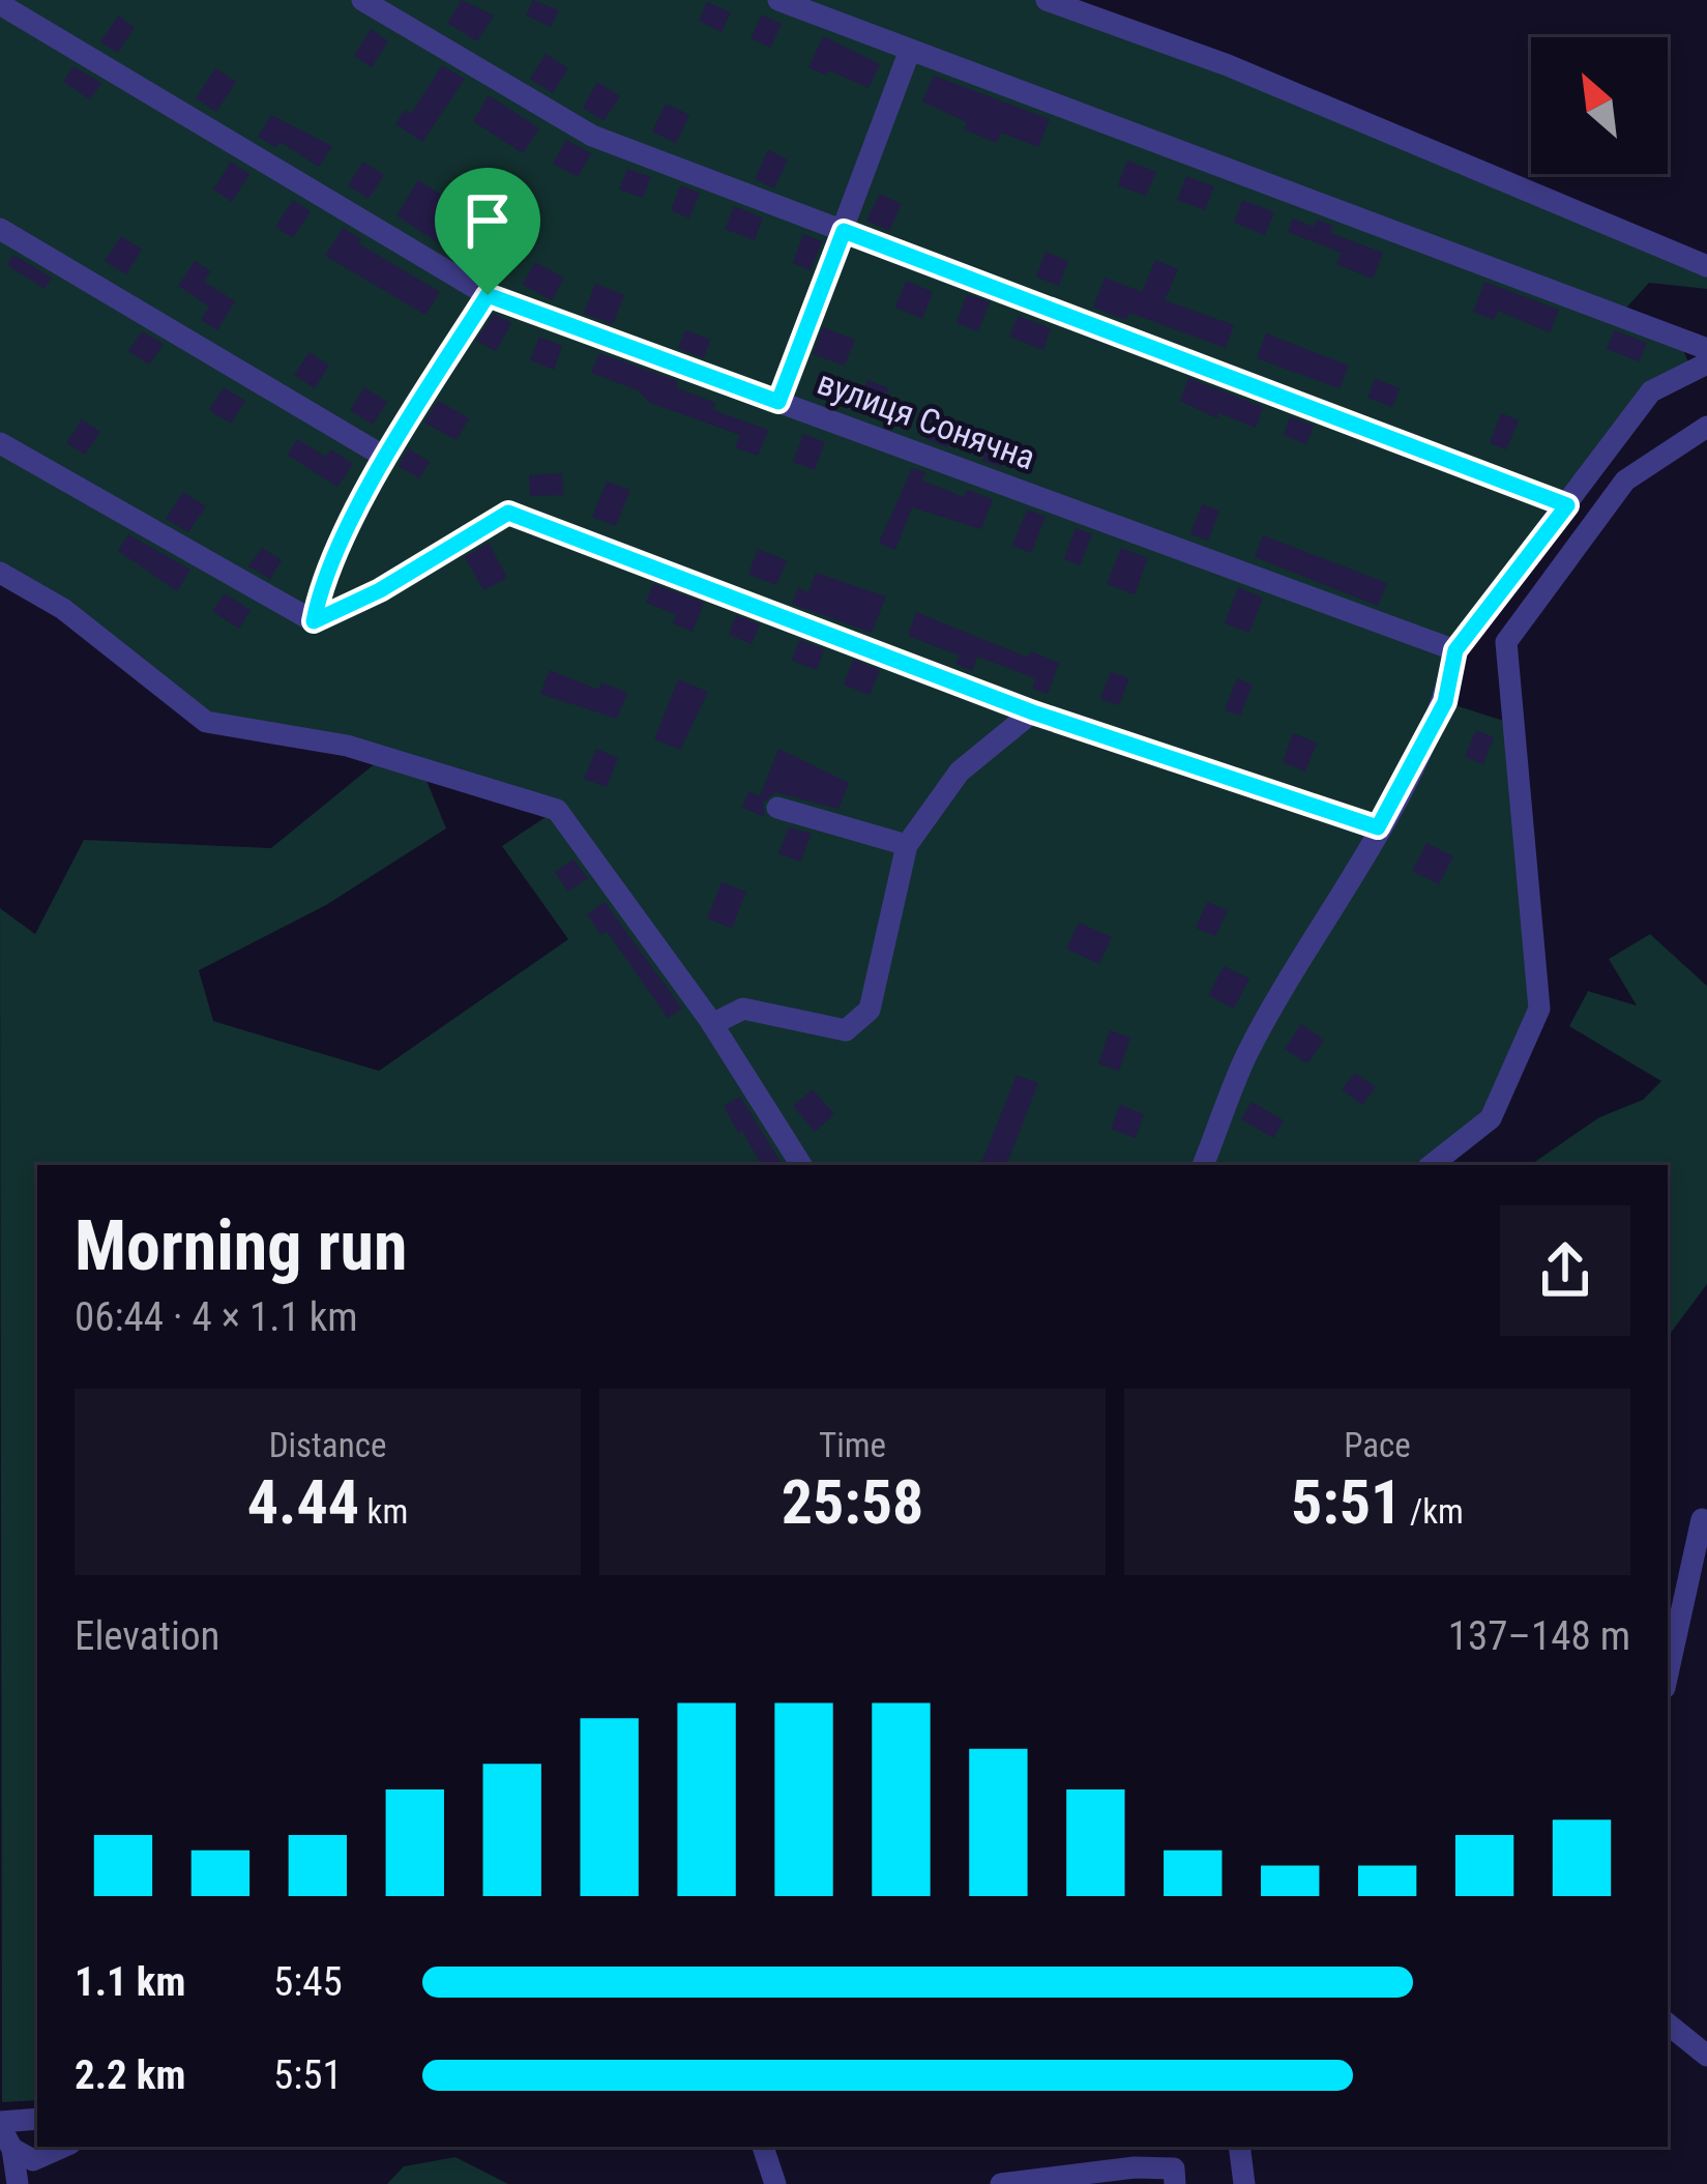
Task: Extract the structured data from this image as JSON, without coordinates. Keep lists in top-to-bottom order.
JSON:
{
  "streets": {
    "street": ["вулиця Сонячна"]
  },
  "north": "top left",
  "page": {
    "heading": ["Morning run", "06:44 · 4 × 1.1 km"],
    "stats": [
      ["Distance", "4.44 km"],
      ["Time", "25:58"],
      ["Pace", "5:51 /km"]
    ],
    "chart": ["Elevation", "137–148 m"],
    "list": [
      {
        "name": "1.1 km",
        "note": "5:45"
      },
      {
        "name": "2.2 km",
        "note": "5:51"
      }
    ]
  }
}
